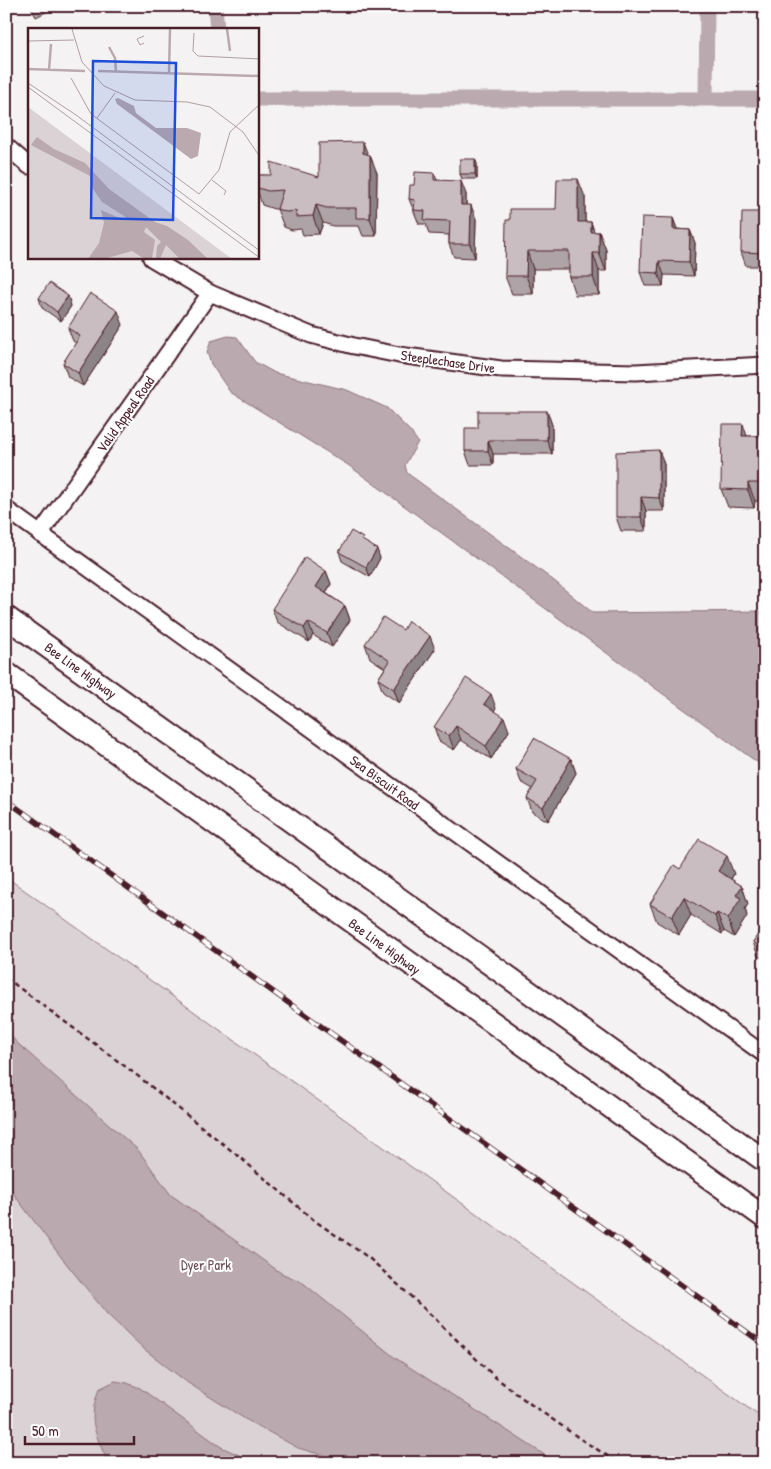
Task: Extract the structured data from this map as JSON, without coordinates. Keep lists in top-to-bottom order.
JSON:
{
  "streets": {
    "highway": ["Bee Line Highway"],
    "street": ["Steeplechase Drive", "Valid Appeal Road", "Sea Biscuit Road"]
  },
  "crossings": [
    ["Steeplechase Drive", "Valid Appeal Road"],
    ["Valid Appeal Road", "Sea Biscuit Road"]
  ],
  "parks": ["Dyer Park"],
  "scale_bar": "50 m"
}
